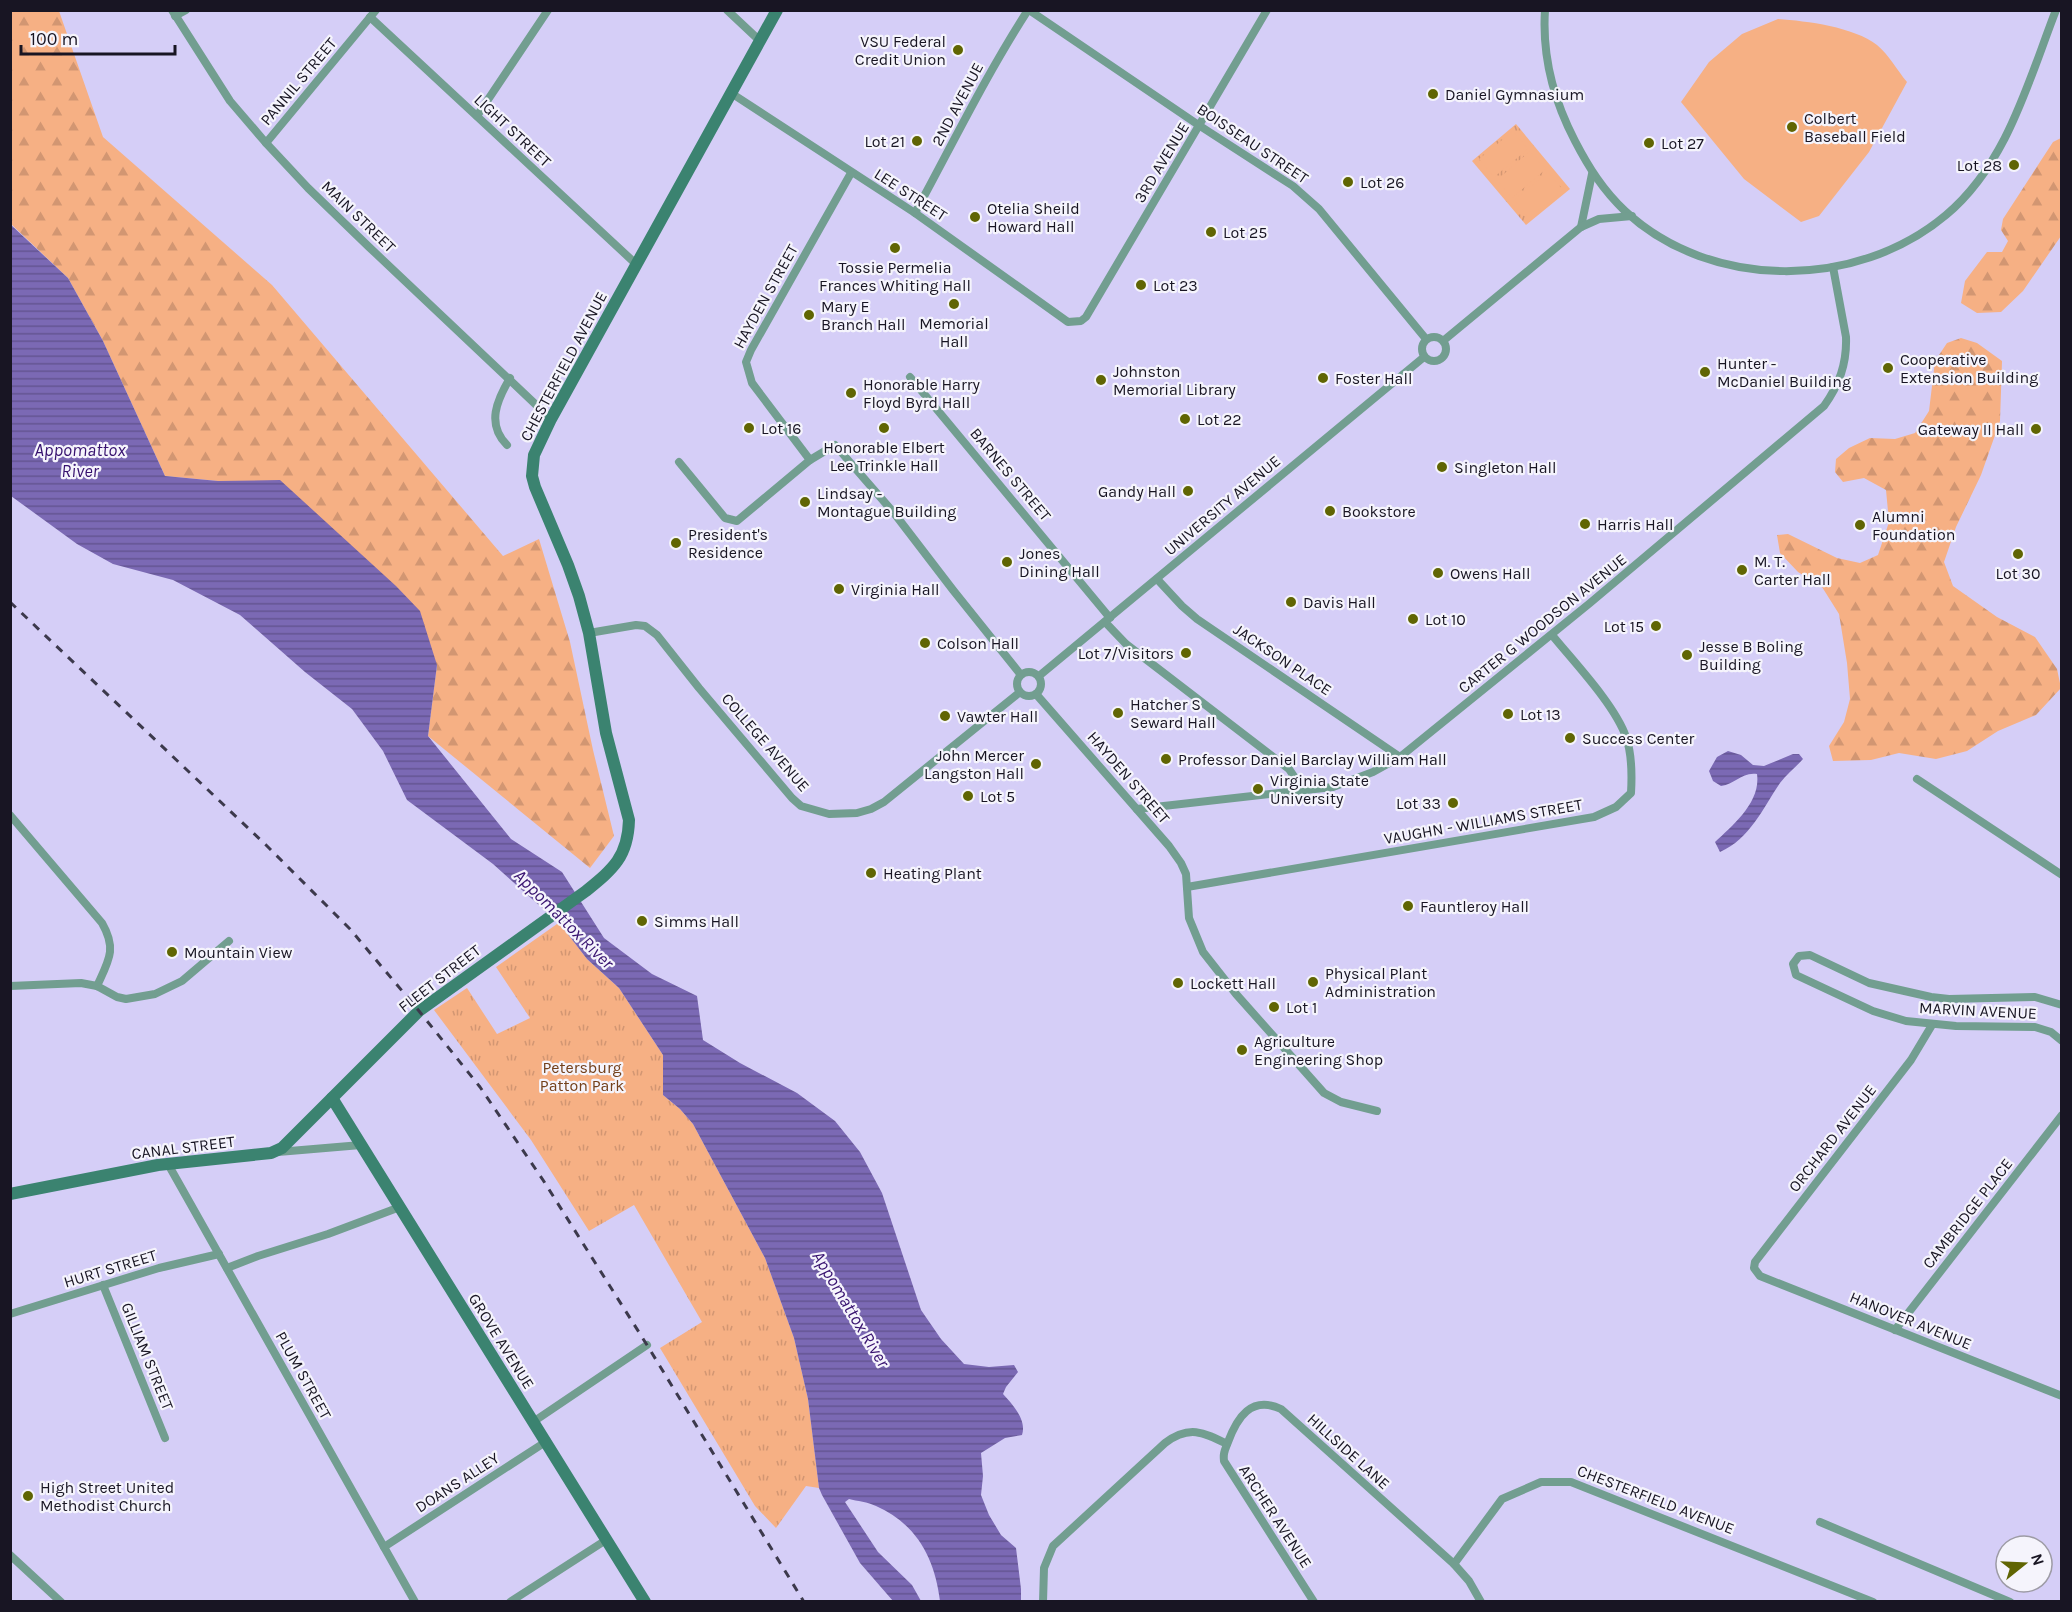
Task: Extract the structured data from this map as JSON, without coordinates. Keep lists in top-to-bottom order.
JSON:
{
  "streets": {
    "main road": [
      "CHESTERFIELD AVENUE",
      "FLEET STREET",
      "CANAL STREET",
      "GROVE AVENUE"
    ],
    "street": [
      "PANNIL STREET",
      "2ND AVENUE",
      "LIGHT STREET",
      "BOISSEAU STREET",
      "3RD AVENUE",
      "LEE STREET",
      "MAIN STREET",
      "HAYDEN STREET",
      "BARNES STREET",
      "UNIVERSITY AVENUE",
      "CARTER G WOODSON AVENUE",
      "JACKSON PLACE",
      "COLLEGE AVENUE",
      "VAUGHN - WILLIAMS STREET",
      "MARVIN AVENUE",
      "ORCHARD AVENUE",
      "CAMBRIDGE PLACE",
      "HURT STREET",
      "HANOVER AVENUE",
      "GILLIAM STREET",
      "PLUM STREET",
      "HILLSIDE LANE",
      "DOANS ALLEY",
      "ARCHER AVENUE"
    ]
  },
  "crossings": [
    ["PANNIL STREET", "LIGHT STREET"],
    ["PANNIL STREET", "MAIN STREET"],
    ["2ND AVENUE", "BOISSEAU STREET"],
    ["2ND AVENUE", "LEE STREET"],
    ["LIGHT STREET", "CHESTERFIELD AVENUE"],
    ["BOISSEAU STREET", "3RD AVENUE"],
    ["BOISSEAU STREET", "UNIVERSITY AVENUE"],
    ["3RD AVENUE", "LEE STREET"],
    ["LEE STREET", "HAYDEN STREET"],
    ["LEE STREET", "CHESTERFIELD AVENUE"],
    ["MAIN STREET", "CHESTERFIELD AVENUE"],
    ["HAYDEN STREET", "UNIVERSITY AVENUE"],
    ["HAYDEN STREET", "CARTER G WOODSON AVENUE"],
    ["HAYDEN STREET", "COLLEGE AVENUE"],
    ["HAYDEN STREET", "VAUGHN - WILLIAMS STREET"],
    ["CHESTERFIELD AVENUE", "COLLEGE AVENUE"],
    ["CHESTERFIELD AVENUE", "FLEET STREET"],
    ["CHESTERFIELD AVENUE", "HILLSIDE LANE"],
    ["BARNES STREET", "UNIVERSITY AVENUE"],
    ["BARNES STREET", "CARTER G WOODSON AVENUE"],
    ["UNIVERSITY AVENUE", "JACKSON PLACE"],
    ["UNIVERSITY AVENUE", "COLLEGE AVENUE"],
    ["CARTER G WOODSON AVENUE", "JACKSON PLACE"],
    ["CARTER G WOODSON AVENUE", "VAUGHN - WILLIAMS STREET"],
    ["FLEET STREET", "CANAL STREET"],
    ["FLEET STREET", "GROVE AVENUE"],
    ["MARVIN AVENUE", "ORCHARD AVENUE"],
    ["ORCHARD AVENUE", "HANOVER AVENUE"],
    ["CANAL STREET", "GROVE AVENUE"],
    ["CANAL STREET", "PLUM STREET"],
    ["CAMBRIDGE PLACE", "HANOVER AVENUE"],
    ["HURT STREET", "GILLIAM STREET"],
    ["HURT STREET", "PLUM STREET"],
    ["GROVE AVENUE", "DOANS ALLEY"],
    ["PLUM STREET", "DOANS ALLEY"],
    ["HILLSIDE LANE", "ARCHER AVENUE"]
  ],
  "water": ["Appomattox River"],
  "parks": ["Petersburg Patton Park"],
  "places": [
    "VSU Federal Credit Union",
    "Daniel Gymnasium",
    "Colbert Baseball Field",
    "Lot 21",
    "Lot 27",
    "Lot 28",
    "Lot 26",
    "Otelia Sheild Howard Hall",
    "Lot 25",
    "Tossie Permelia Frances Whiting Hall",
    "Lot 23",
    "Memorial Hall",
    "Mary E Branch Hall",
    "Cooperative Extension Building",
    "Hunter - McDaniel Building",
    "Foster Hall",
    "Johnston Memorial Library",
    "Honorable Harry Floyd Byrd Hall",
    "Lot 22",
    "Lot 16",
    "Honorable Elbert Lee Trinkle Hall",
    "Gateway II Hall",
    "Singleton Hall",
    "Gandy Hall",
    "Lindsay - Montague Building",
    "Bookstore",
    "Harris Hall",
    "Alumni Foundation",
    "President's Residence",
    "Lot 30",
    "Jones Dining Hall",
    "M. T. Carter Hall",
    "Owens Hall",
    "Virginia Hall",
    "Davis Hall",
    "Lot 10",
    "Lot 15",
    "Colson Hall",
    "Lot 7/Visitors",
    "Jesse B Boling Building",
    "Hatcher S Seward Hall",
    "Lot 13",
    "Vawter Hall",
    "Success Center",
    "Professor Daniel Barclay William Hall",
    "John Mercer Langston Hall",
    "Virginia State University",
    "Lot 5",
    "Lot 33",
    "Heating Plant",
    "Fauntleroy Hall",
    "Simms Hall",
    "Mountain View",
    "Physical Plant Administration",
    "Lockett Hall",
    "Lot 1",
    "Agriculture Engineering Shop",
    "High Street United Methodist Church"
  ],
  "scale_bar": "100 m",
  "north": "right"
}
